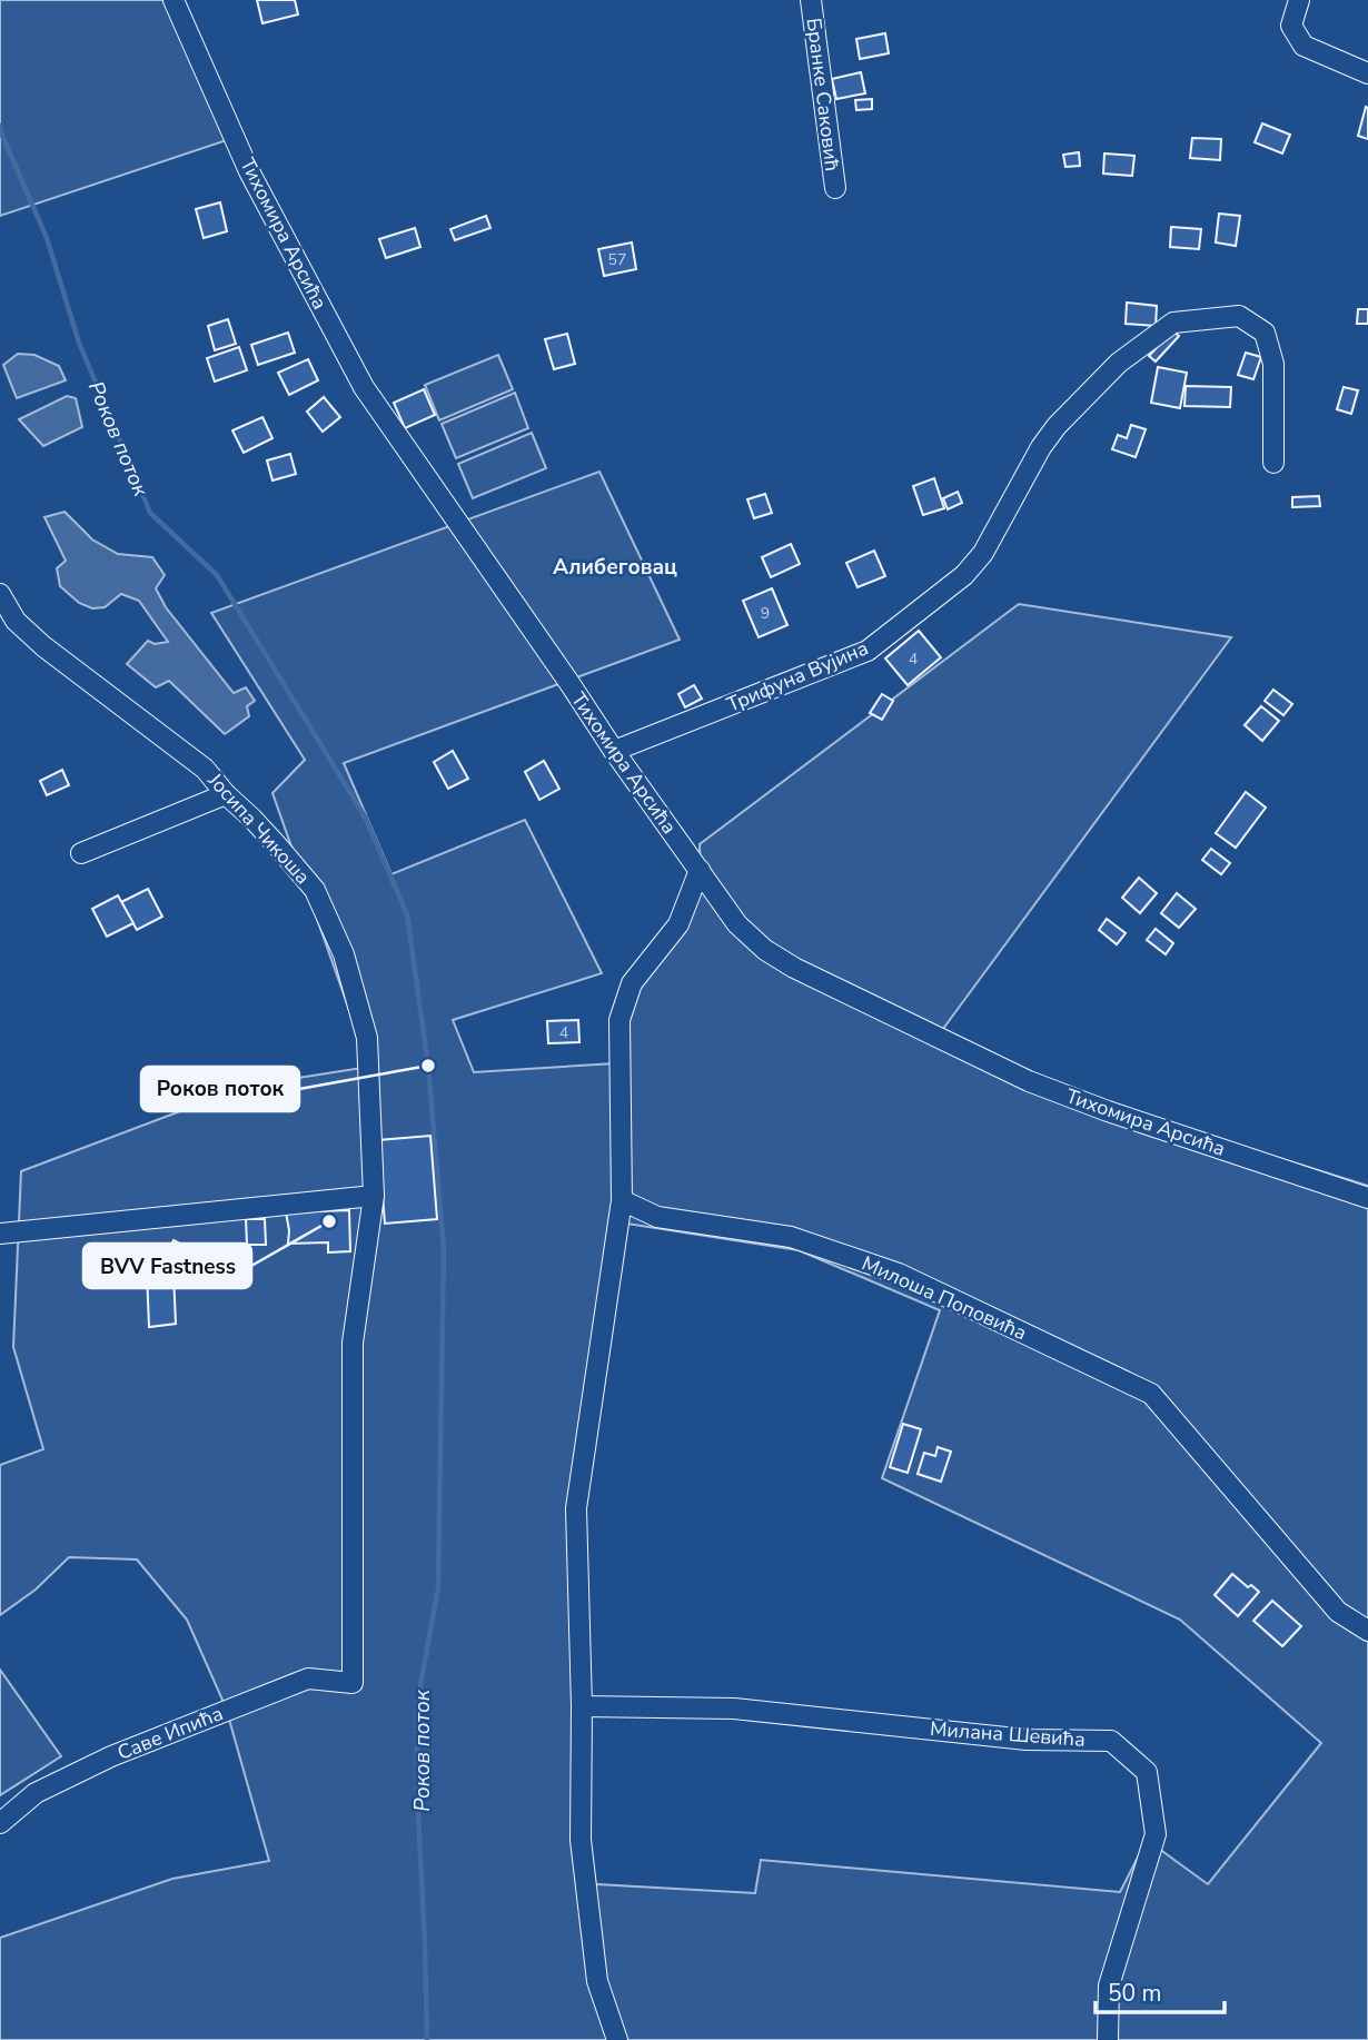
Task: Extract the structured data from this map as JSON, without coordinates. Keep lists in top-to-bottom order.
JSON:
{
  "streets": {
    "street": [
      "Бранке Саковић",
      "Тихомира Арсића",
      "Трифуна Вујина",
      "Јосипа Чикоша",
      "Милоша Поповића",
      "Саве Ипића",
      "Милана Шевића"
    ]
  },
  "crossings": [
    ["Тихомира Арсића", "Трифуна Вујина"],
    ["Јосипа Чикоша", "Саве Ипића"]
  ],
  "districts": ["Алибеговац"],
  "water": ["Роков поток"],
  "places": ["Роков поток", "BVV Fastness"],
  "house_numbers": [
    "57",
    "9",
    "4",
    "4"
  ],
  "scale_bar": "50 m"
}
